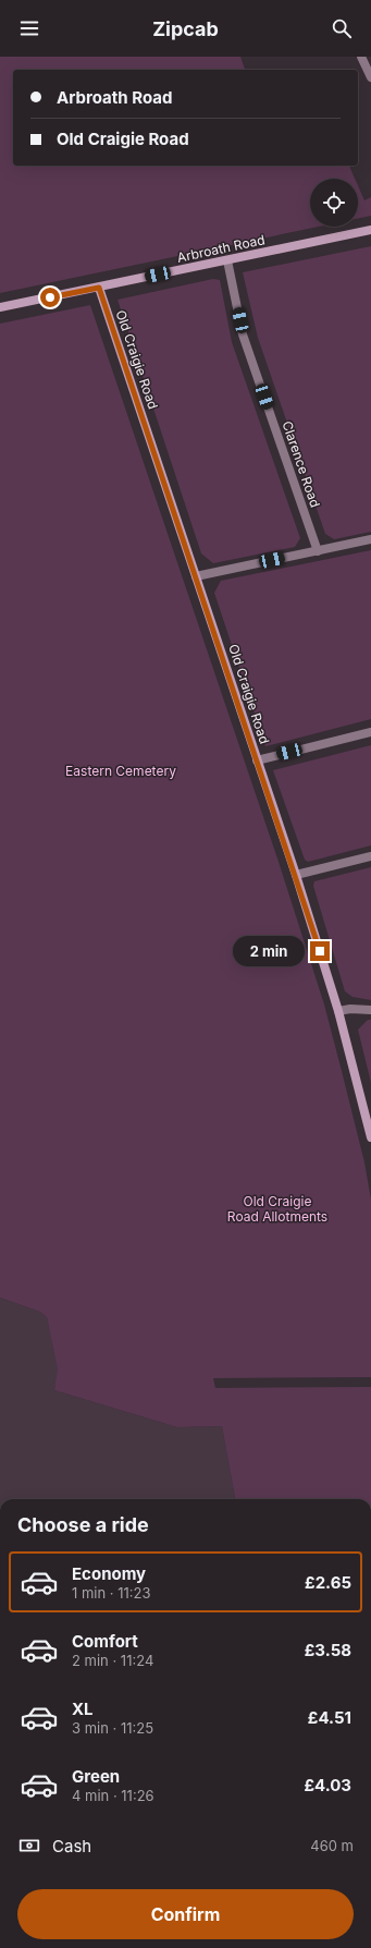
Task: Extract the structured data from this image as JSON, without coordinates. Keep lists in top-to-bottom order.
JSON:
{
  "streets": {
    "street": ["Arbroath Road", "Old Craigie Road", "Clarence Road"]
  },
  "crossings": [
    ["Arbroath Road", "Old Craigie Road"],
    ["Arbroath Road", "Clarence Road"]
  ],
  "parks": ["Eastern Cemetery", "Old Craigie Road Allotments"],
  "page": {
    "header": "Zipcab",
    "banner": ["Arbroath Road", "Old Craigie Road"],
    "bubble": "2 min",
    "heading": "Choose a ride",
    "list": [
      {
        "name": "Economy",
        "note": "1 min · 11:23",
        "value": "£2.65"
      },
      {
        "name": "Comfort",
        "note": "2 min · 11:24",
        "value": "£3.58"
      },
      {
        "name": "XL",
        "note": "3 min · 11:25",
        "value": "£4.51"
      },
      {
        "name": "Green",
        "note": "4 min · 11:26",
        "value": "£4.03"
      }
    ],
    "pay": ["Cash", "460 m"],
    "buttons": "Confirm"
  }
}
